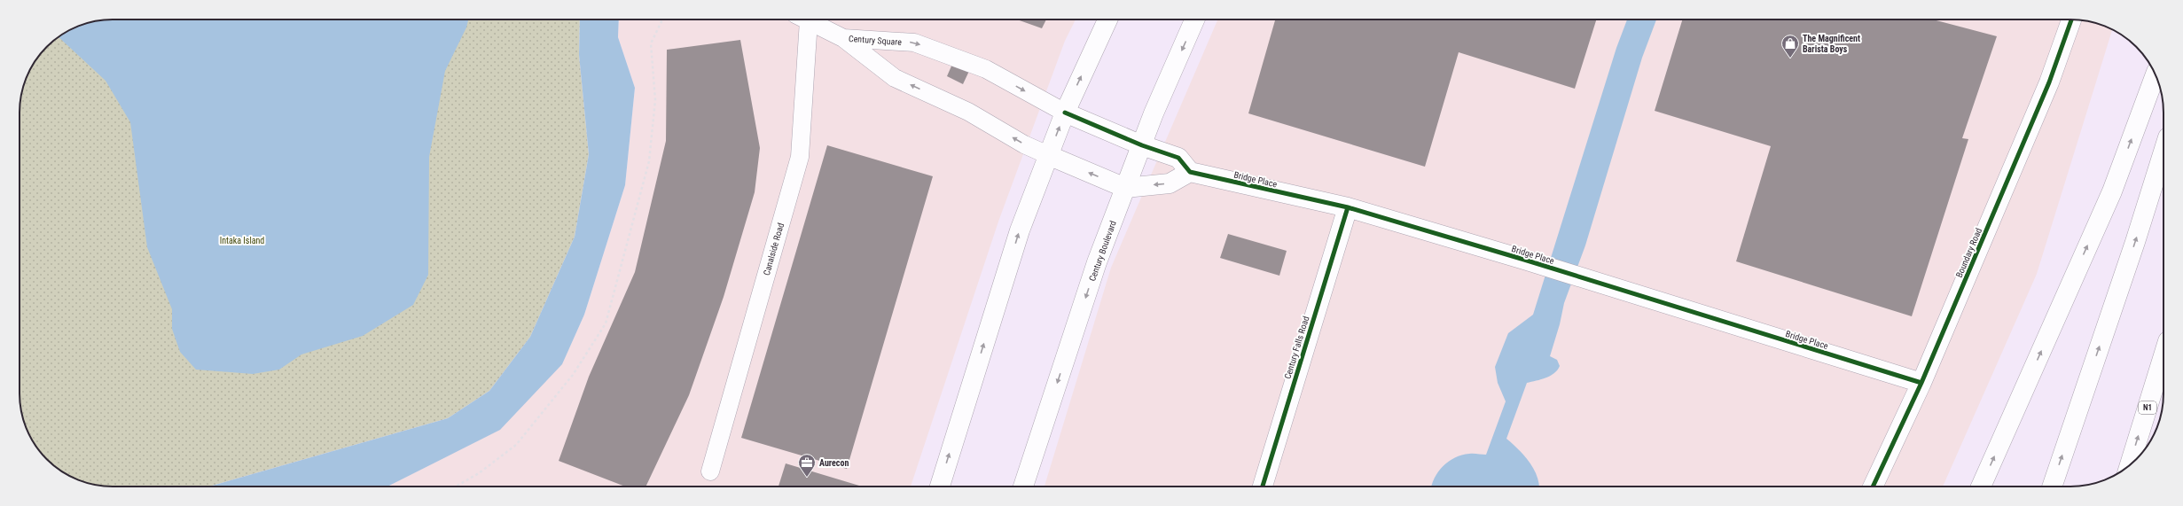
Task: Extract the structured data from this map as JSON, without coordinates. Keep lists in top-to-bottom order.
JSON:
{
  "streets": {
    "main road": [
      "Bridge Place",
      "Century Boulevard",
      "Boundary Road",
      "Century Falls Road",
      "N1"
    ],
    "lane": ["Century Square", "Canalside Road"]
  },
  "crossings": [
    ["Bridge Place", "Boundary Road"],
    ["Bridge Place", "Century Falls Road"]
  ],
  "parks": ["Intaka Island"],
  "places": {
    "shop": ["The Magnificent Barista Boys"],
    "office": ["Aurecon"]
  }
}
